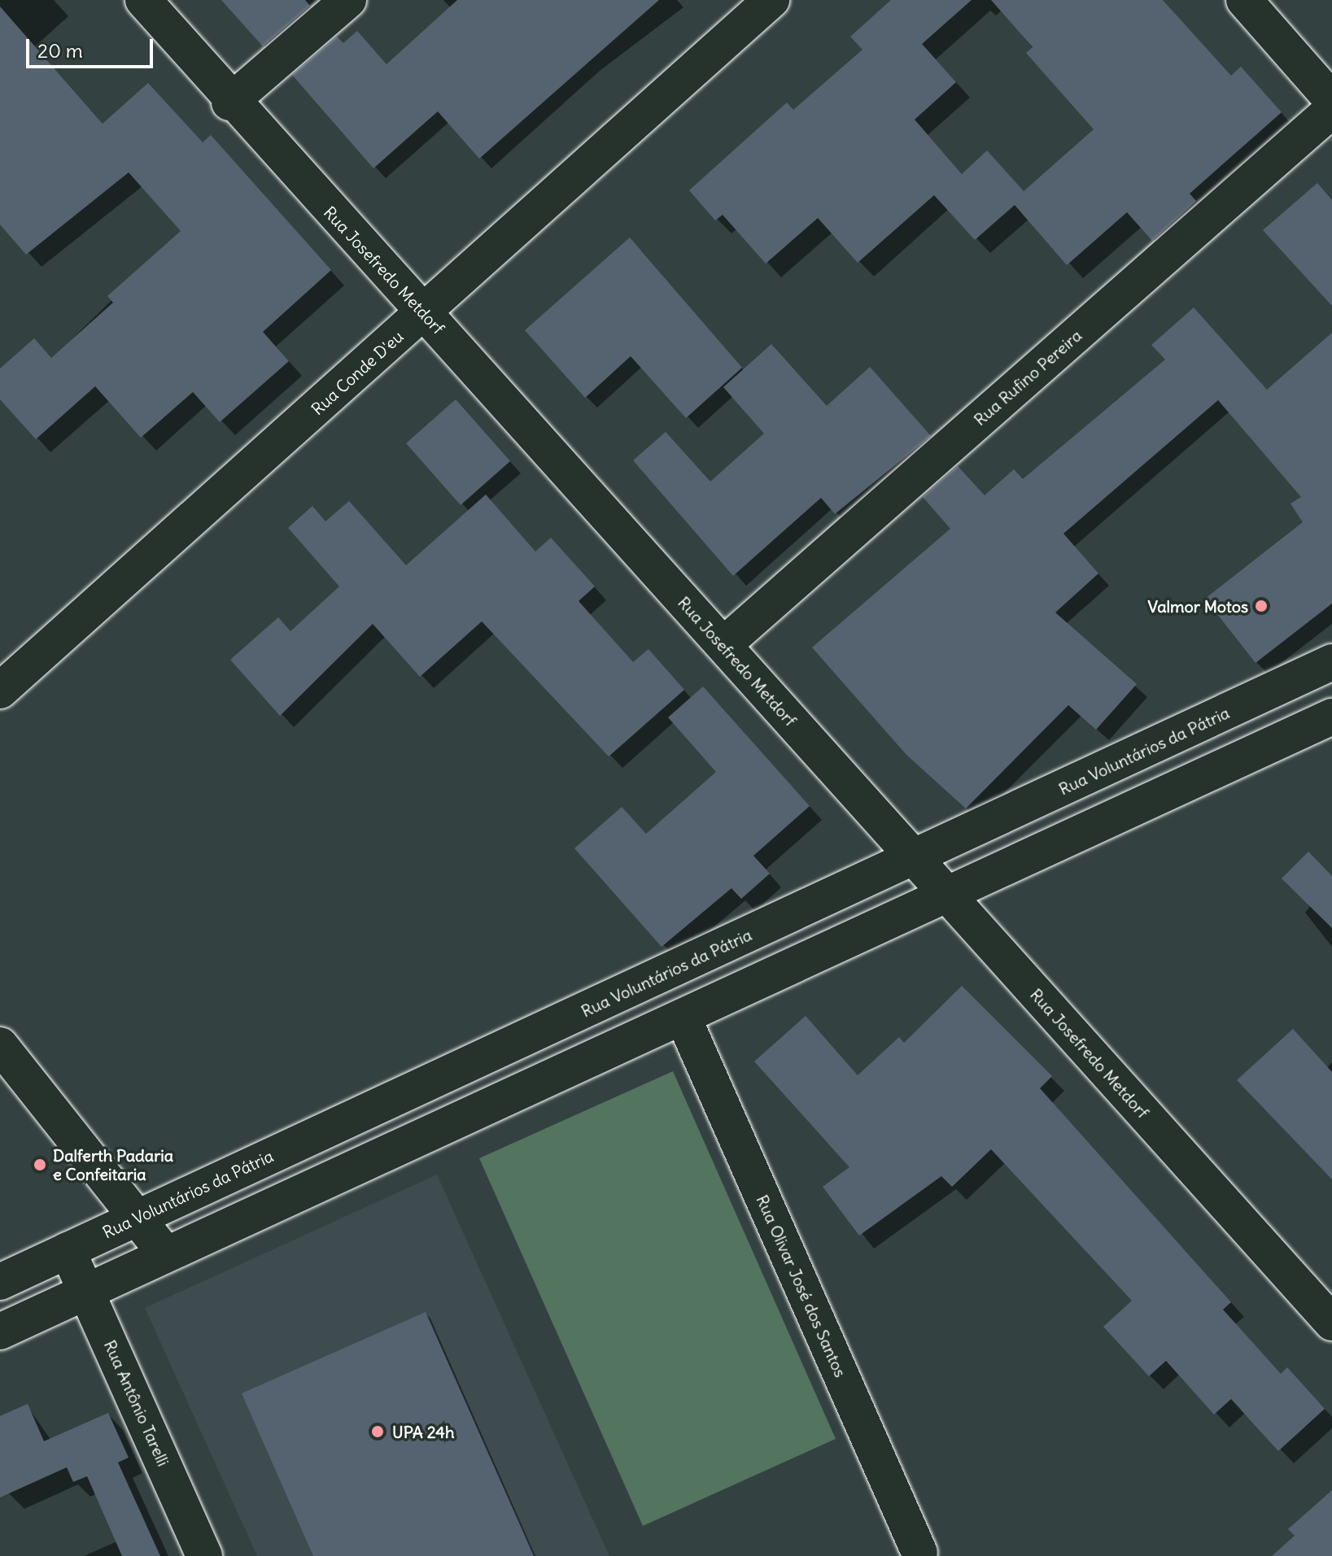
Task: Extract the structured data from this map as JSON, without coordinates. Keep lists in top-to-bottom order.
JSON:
{
  "streets": {
    "street": [
      "Rua Josefredo Metdorf",
      "Rua Conde D'eu",
      "Rua Rufino Pereira",
      "Rua Voluntários da Pátria",
      "Rua Olivar José dos Santos",
      "Rua Antônio Tarelli"
    ]
  },
  "crossings": [
    ["Rua Josefredo Metdorf", "Rua Conde D'eu"],
    ["Rua Josefredo Metdorf", "Rua Rufino Pereira"],
    ["Rua Josefredo Metdorf", "Rua Voluntários da Pátria"],
    ["Rua Voluntários da Pátria", "Rua Antônio Tarelli"]
  ],
  "places": ["Valmor Motos", "Dalferth Padaria e Confeitaria", "UPA 24h"],
  "scale_bar": "20 m"
}
